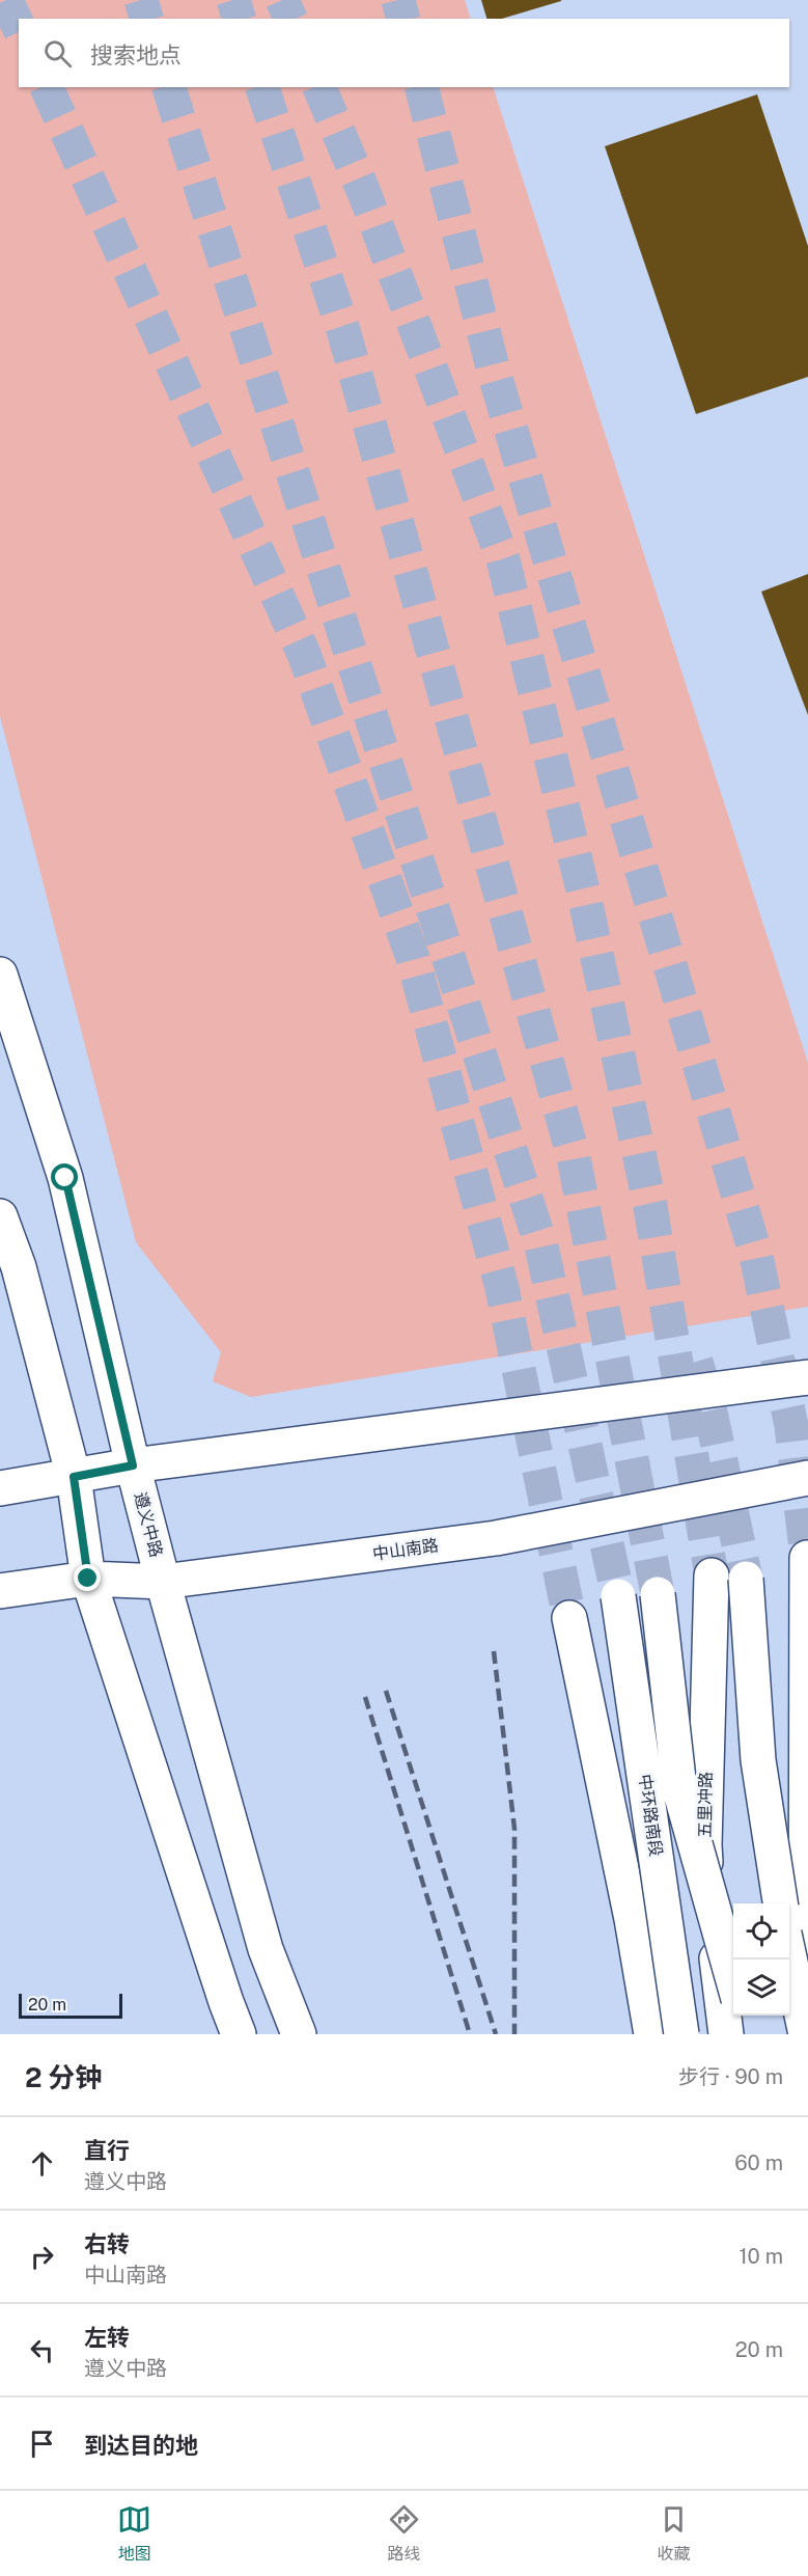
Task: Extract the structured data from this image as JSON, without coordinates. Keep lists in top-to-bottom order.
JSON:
{
  "streets": {
    "main road": [
      "遵义中路",
      "中山南路",
      "五里冲路",
      "中环路南段"
    ]
  },
  "crossings": [
    ["遵义中路", "中山南路"]
  ],
  "scale_bar": "20 m",
  "page": {
    "search": "搜索地点",
    "scale": "20 m",
    "heading": ["2 分钟", "步行 · 90 m"],
    "list": [
      ["直行", "遵义中路", "60 m"],
      ["右转", "中山南路", "10 m"],
      ["左转", "遵义中路", "20 m"],
      "到达目的地"
    ],
    "nav": ["地图", "路线", "收藏"]
  }
}
